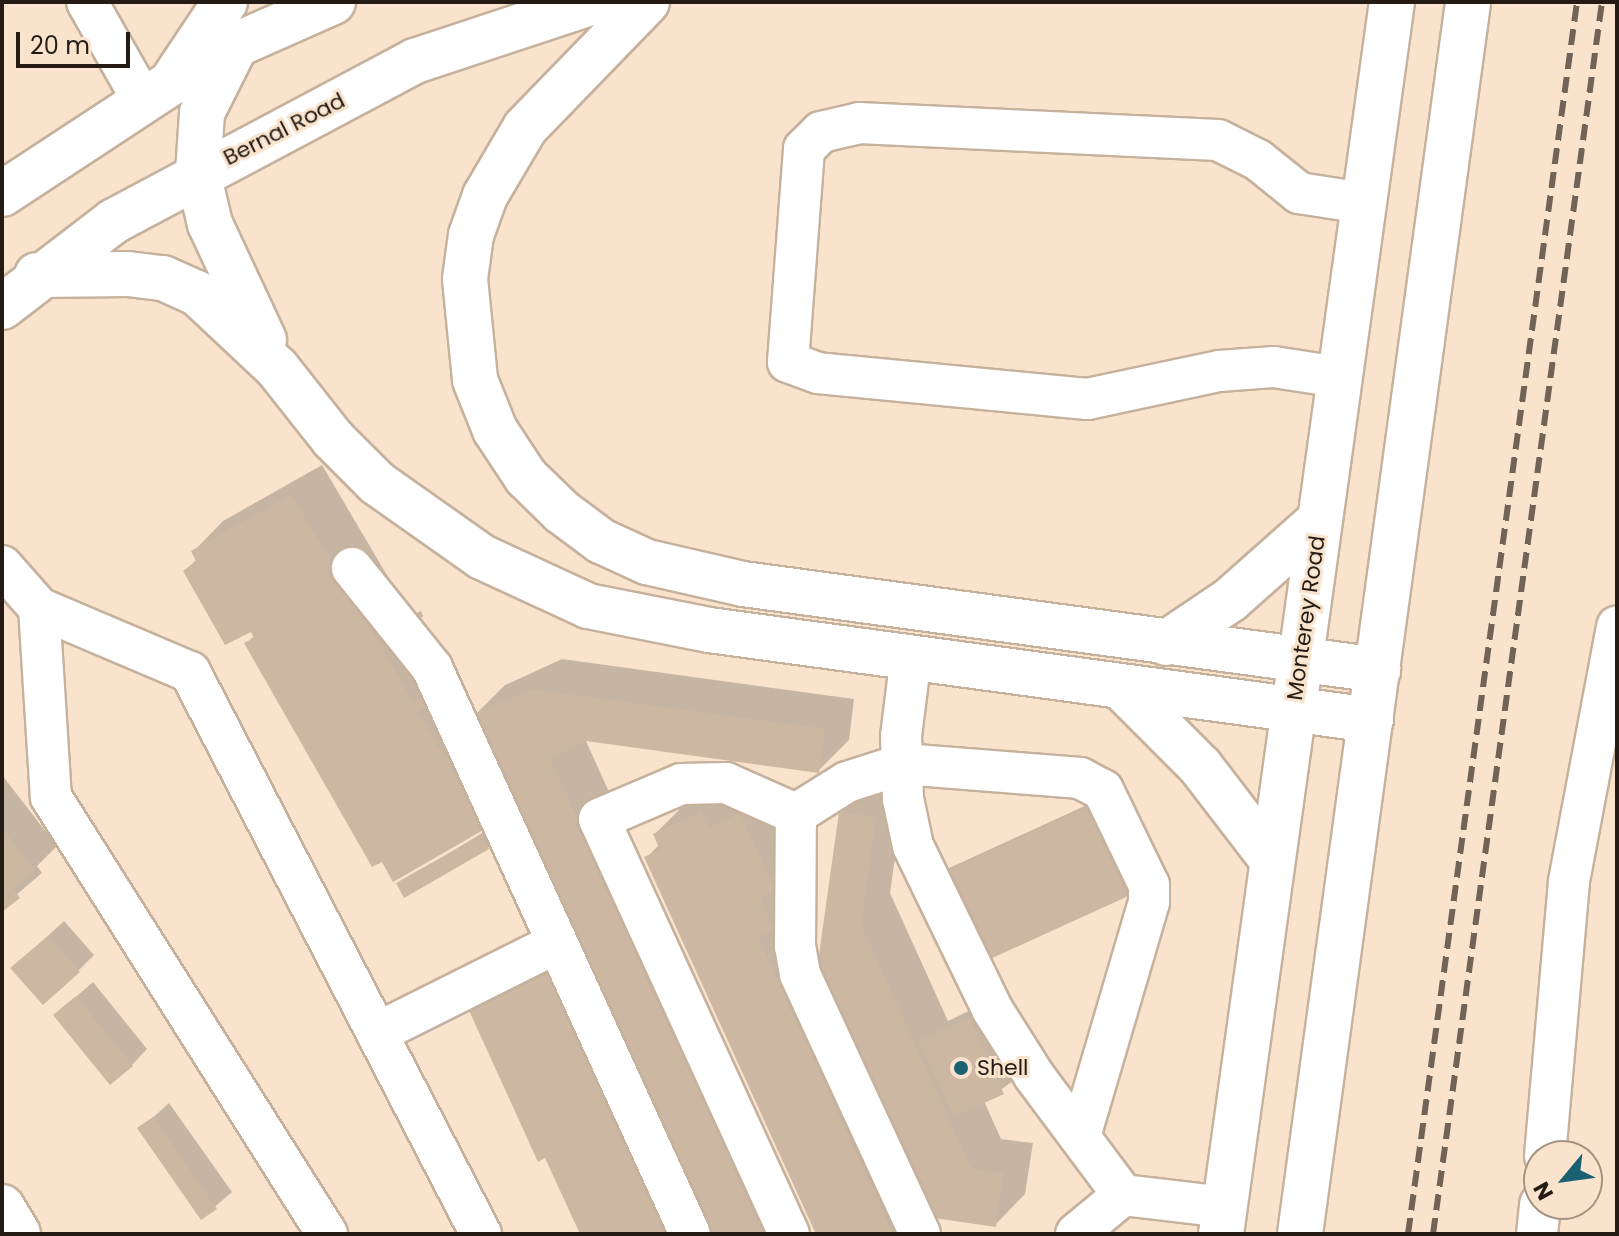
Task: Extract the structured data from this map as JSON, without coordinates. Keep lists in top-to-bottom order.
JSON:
{
  "streets": {
    "main road": ["Bernal Road", "Monterey Road"]
  },
  "places": ["Shell"],
  "scale_bar": "20 m",
  "north": "bottom left"
}
